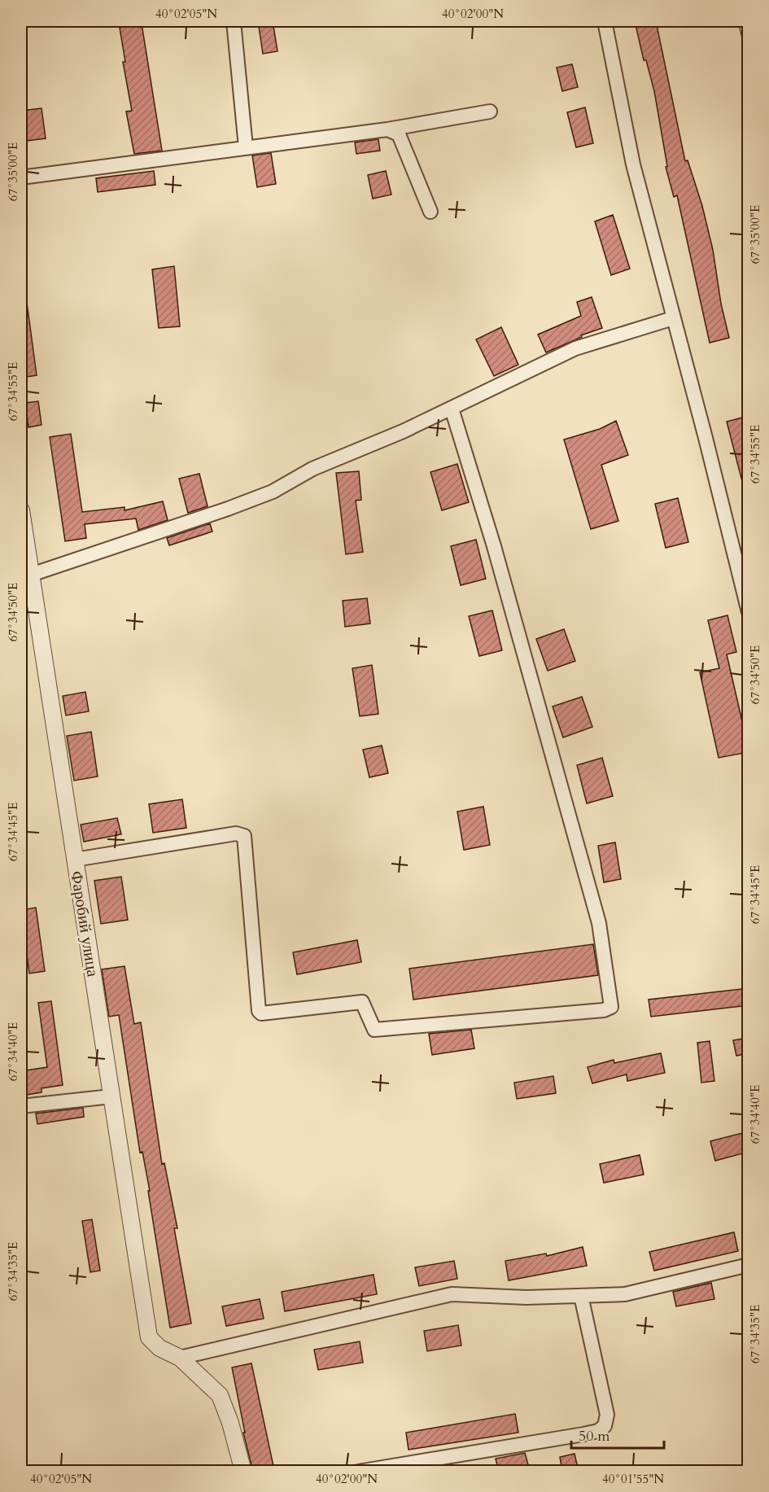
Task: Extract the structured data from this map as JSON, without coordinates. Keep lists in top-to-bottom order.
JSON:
{
  "streets": {
    "street": ["Фаробий улица"]
  },
  "scale_bar": "50 m",
  "coordinates": [
    "40°02'05\"N",
    "40°02'00\"N",
    "67°35'00\"E",
    "67°34'55\"E",
    "67°34'50\"E",
    "67°34'45\"E",
    "67°34'40\"E",
    "67°34'35\"E",
    "40°01'55\"N"
  ]
}
